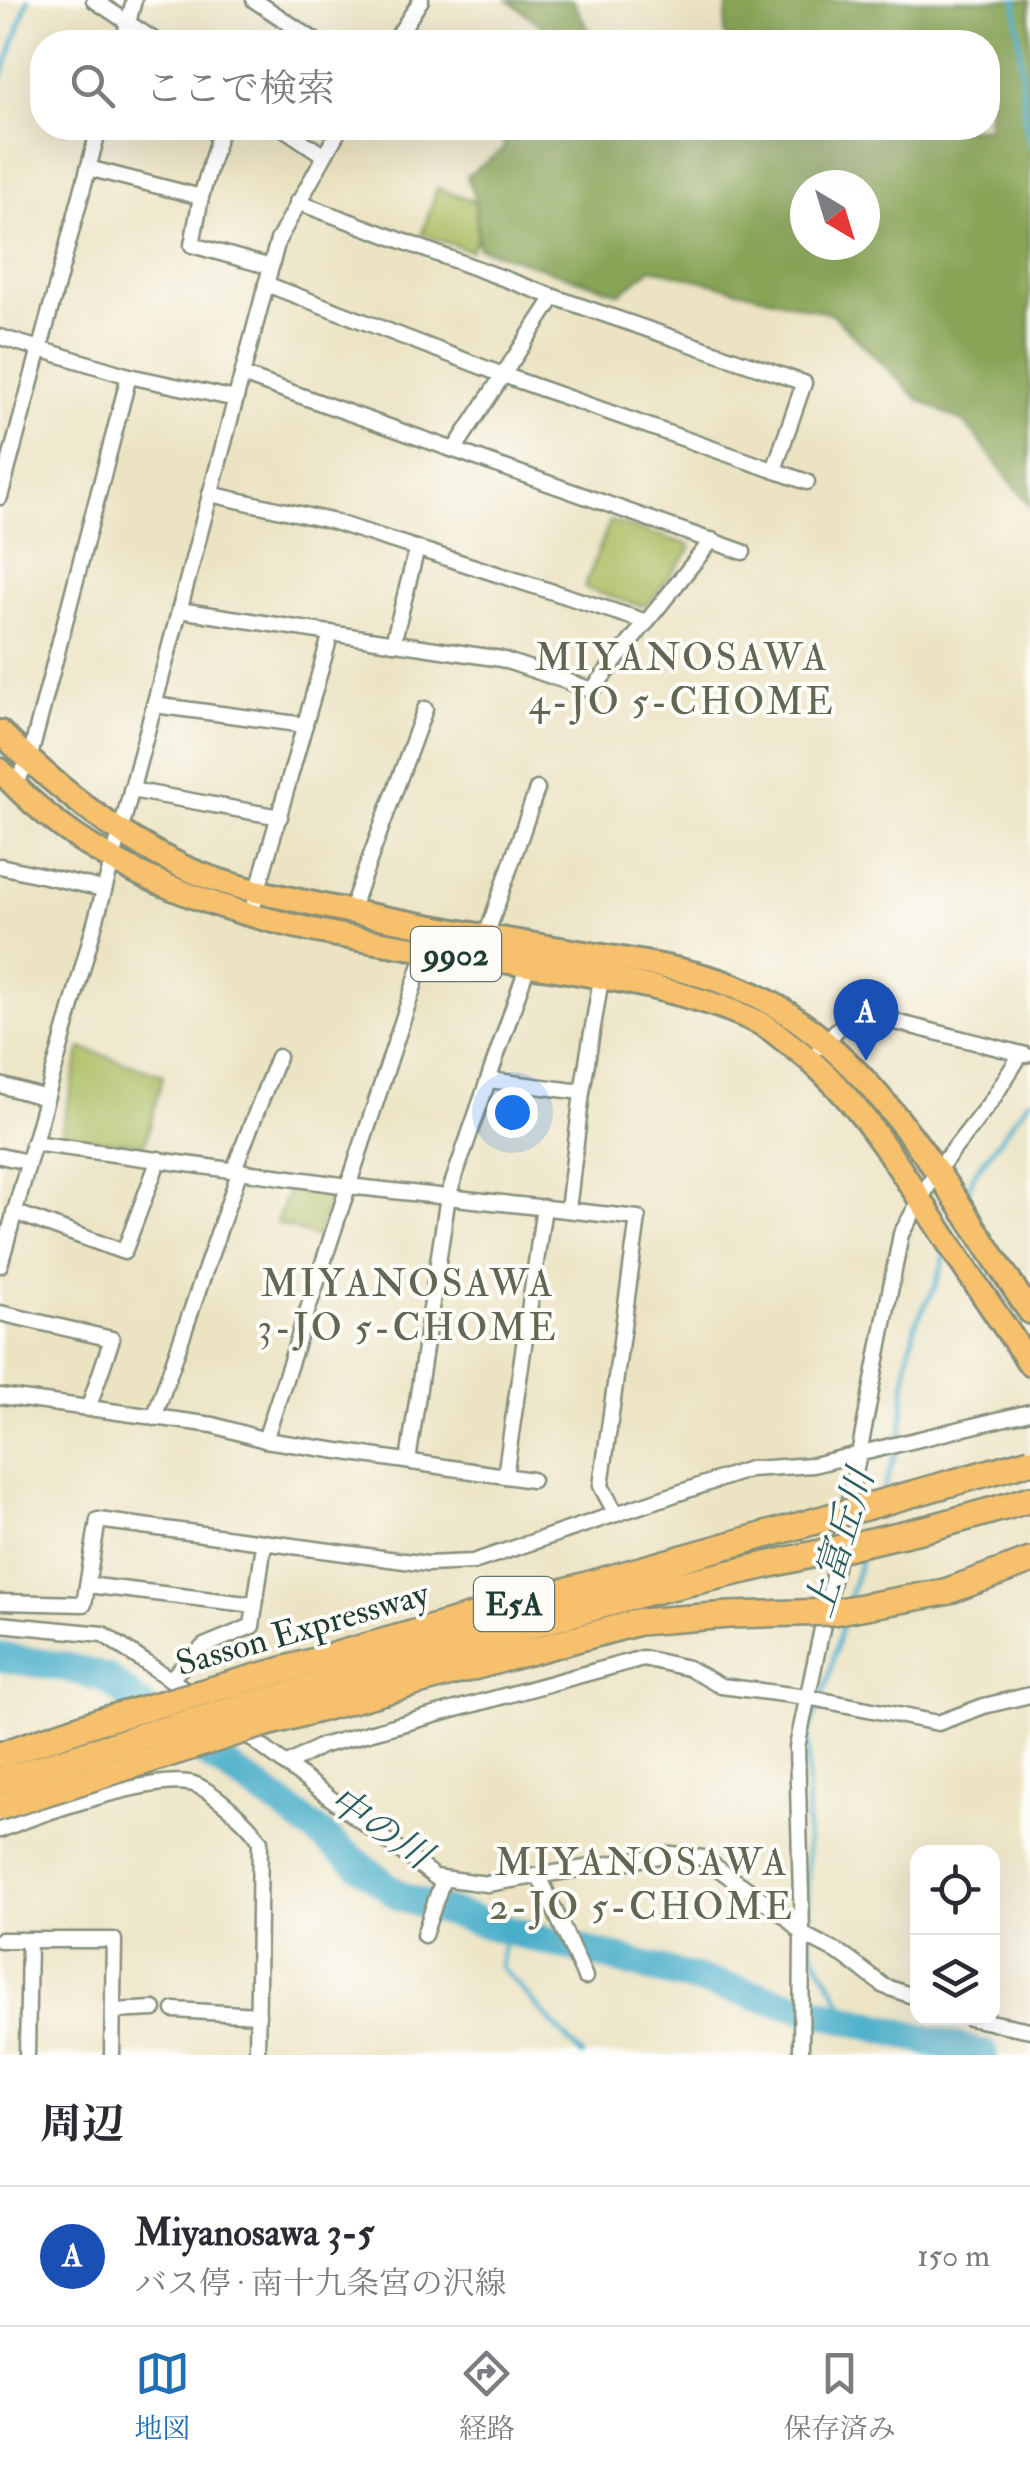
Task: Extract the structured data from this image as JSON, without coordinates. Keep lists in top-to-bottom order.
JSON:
{
  "streets": {
    "highway": ["E5A", "Sasson Expressway"],
    "main road": ["9902"]
  },
  "districts": ["MIYANOSAWA 4-JO 5-CHOME", "MIYANOSAWA 3-JO 5-CHOME", "MIYANOSAWA 2-JO 5-CHOME"],
  "water": ["上富丘川", "中の川"],
  "north": "bottom right",
  "page": {
    "search": "ここで検索",
    "pins": "A",
    "heading": "周辺",
    "list": [
      {
        "mark": "A",
        "name": "Miyanosawa 3-5",
        "note": "バス停 · 南十九条宮の沢線",
        "value": "150 m"
      }
    ],
    "nav": ["地図", "経路", "保存済み"]
  }
}
